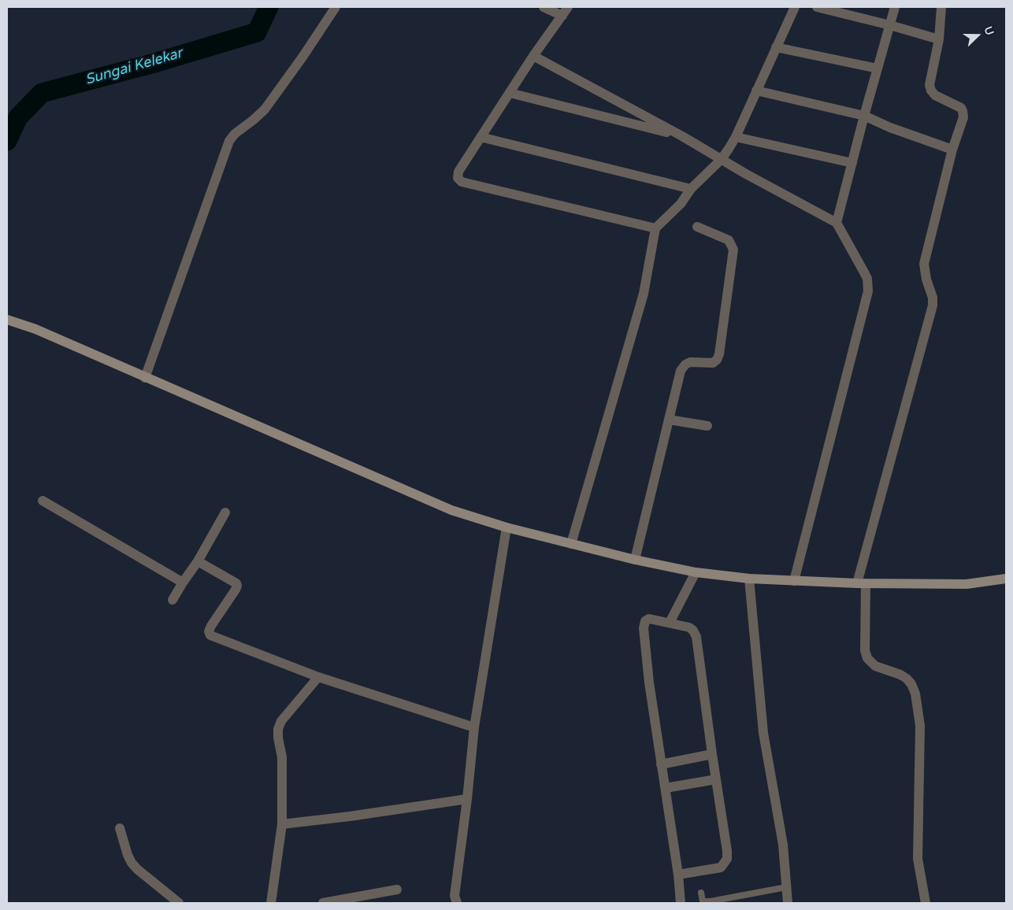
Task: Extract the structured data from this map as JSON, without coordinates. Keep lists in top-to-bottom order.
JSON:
{
  "water": ["Sungai Kelekar"],
  "north": "right"
}
